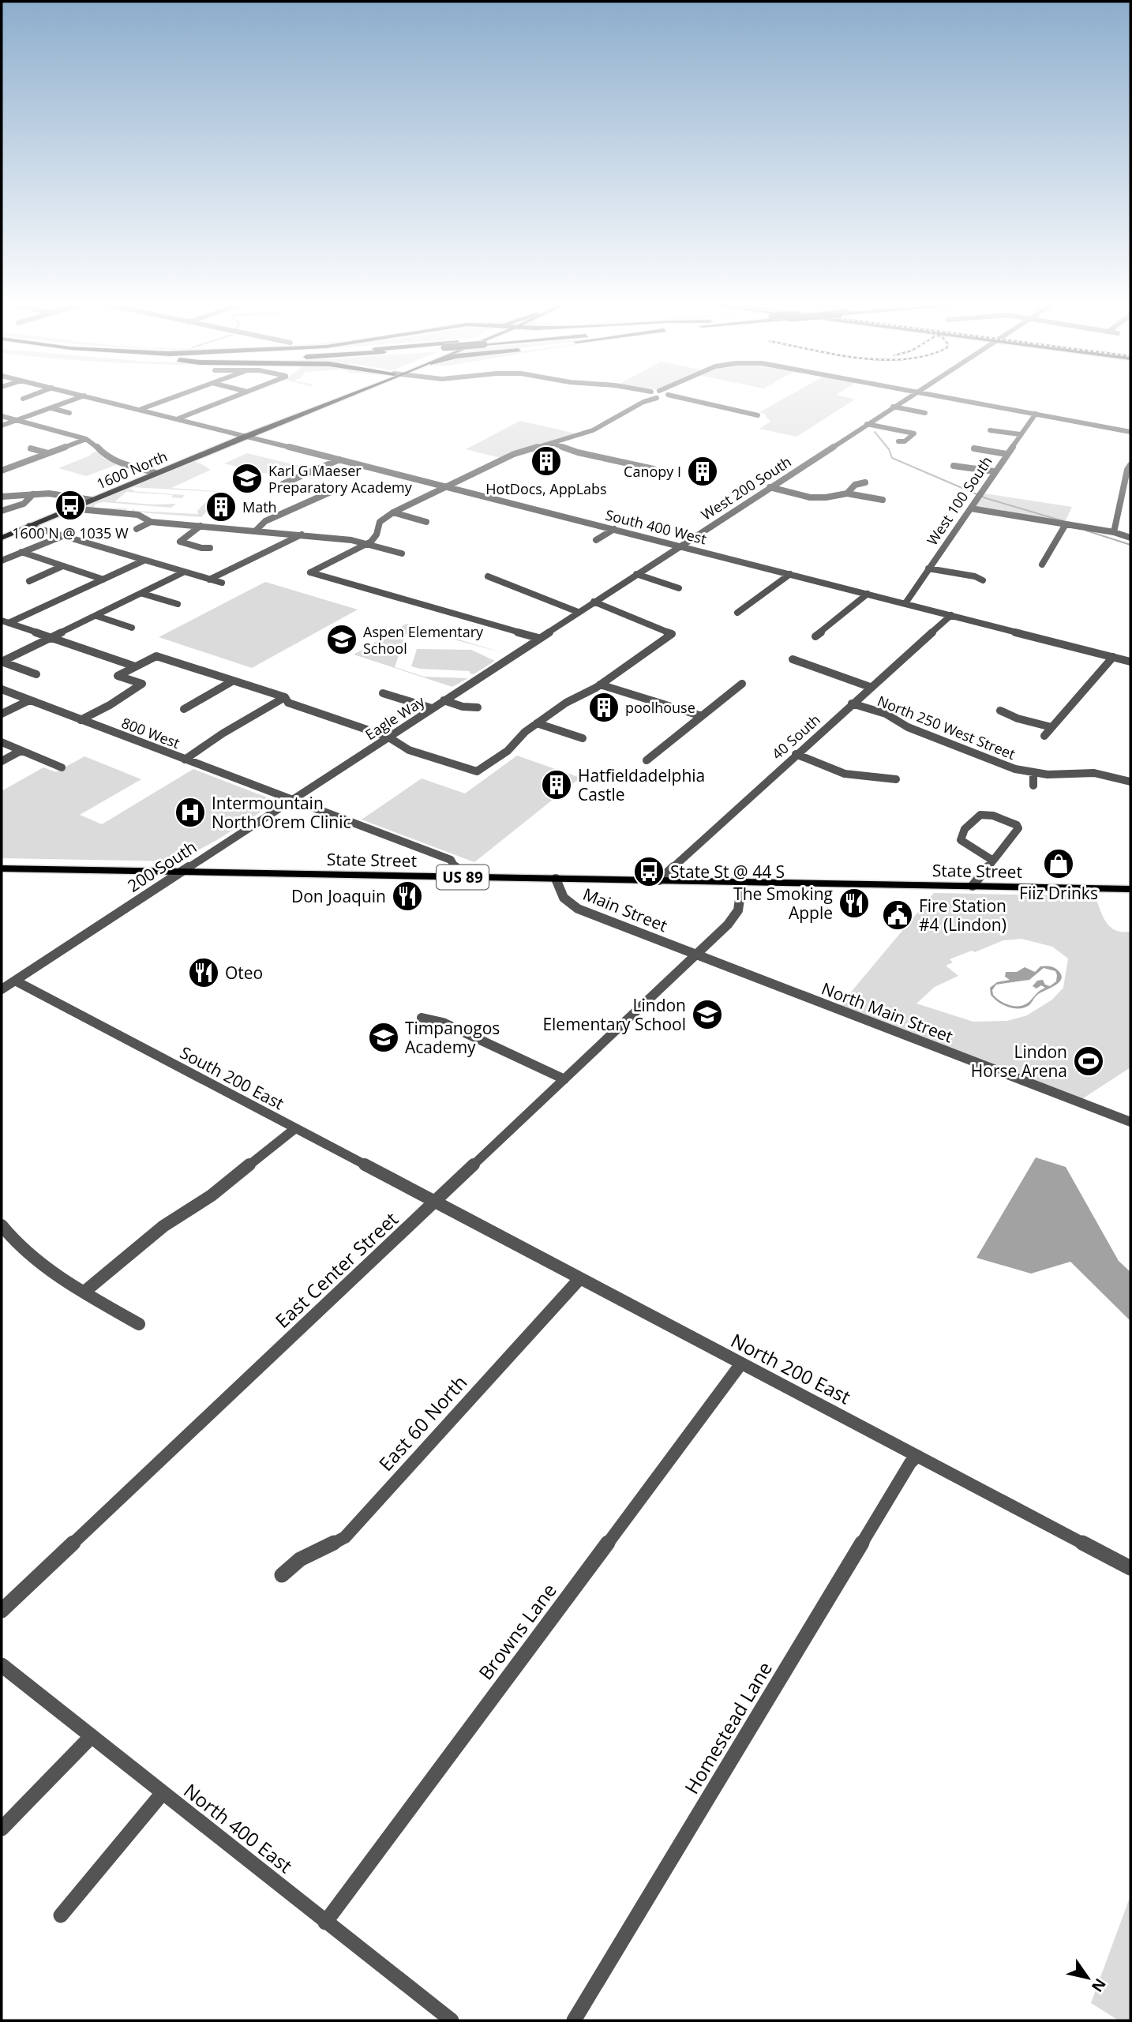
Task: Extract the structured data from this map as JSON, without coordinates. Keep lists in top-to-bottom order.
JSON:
{
  "streets": {
    "main road": ["1600 North", "State Street", "US 89"],
    "street": [
      "West 200 South",
      "West 100 South",
      "South 400 West",
      "Eagle Way",
      "North 250 West Street",
      "800 West",
      "40 South",
      "200 South",
      "Main Street",
      "North Main Street",
      "South 200 East",
      "East Center Street",
      "North 200 East",
      "East 60 North",
      "Browns Lane",
      "Homestead Lane",
      "North 400 East"
    ]
  },
  "crossings": [
    ["1600 North", "South 400 West"],
    ["West 200 South", "South 400 West"],
    ["West 200 South", "Eagle Way"],
    ["West 100 South", "South 400 West"],
    ["South 400 West", "40 South"],
    ["Eagle Way", "800 West"],
    ["Eagle Way", "200 South"],
    ["North 250 West Street", "40 South"],
    ["40 South", "State Street"],
    ["State Street", "200 South"],
    ["State Street", "Main Street"],
    ["State Street", "East Center Street"],
    ["200 South", "South 200 East"],
    ["Main Street", "North Main Street"],
    ["Main Street", "East Center Street"],
    ["North Main Street", "East Center Street"],
    ["South 200 East", "East Center Street"],
    ["South 200 East", "North 200 East"],
    ["East Center Street", "North 200 East"],
    ["North 200 East", "East 60 North"],
    ["North 200 East", "Browns Lane"],
    ["North 200 East", "Homestead Lane"],
    ["Browns Lane", "North 400 East"]
  ],
  "places": {
    "building": [
      "HotDocs, AppLabs",
      "Canopy I",
      "Math",
      "poolhouse",
      "Hatfieldadelphia Castle"
    ],
    "school or university": [
      "Karl G Maeser Preparatory Academy",
      "Aspen Elementary School",
      "Lindon Elementary School",
      "Timpanogos Academy"
    ],
    "bus stop": ["1600 N @ 1035 W", "State St @ 44 S"],
    "hospital": ["Intermountain North Orem Clinic"],
    "shop": ["Fiiz Drinks"],
    "restaurant": ["Don Joaquin", "The Smoking Apple", "Oteo"],
    "public building": ["Fire Station #4 (Lindon)"],
    "sports": ["Lindon Horse Arena"]
  },
  "north": "bottom right"
}
